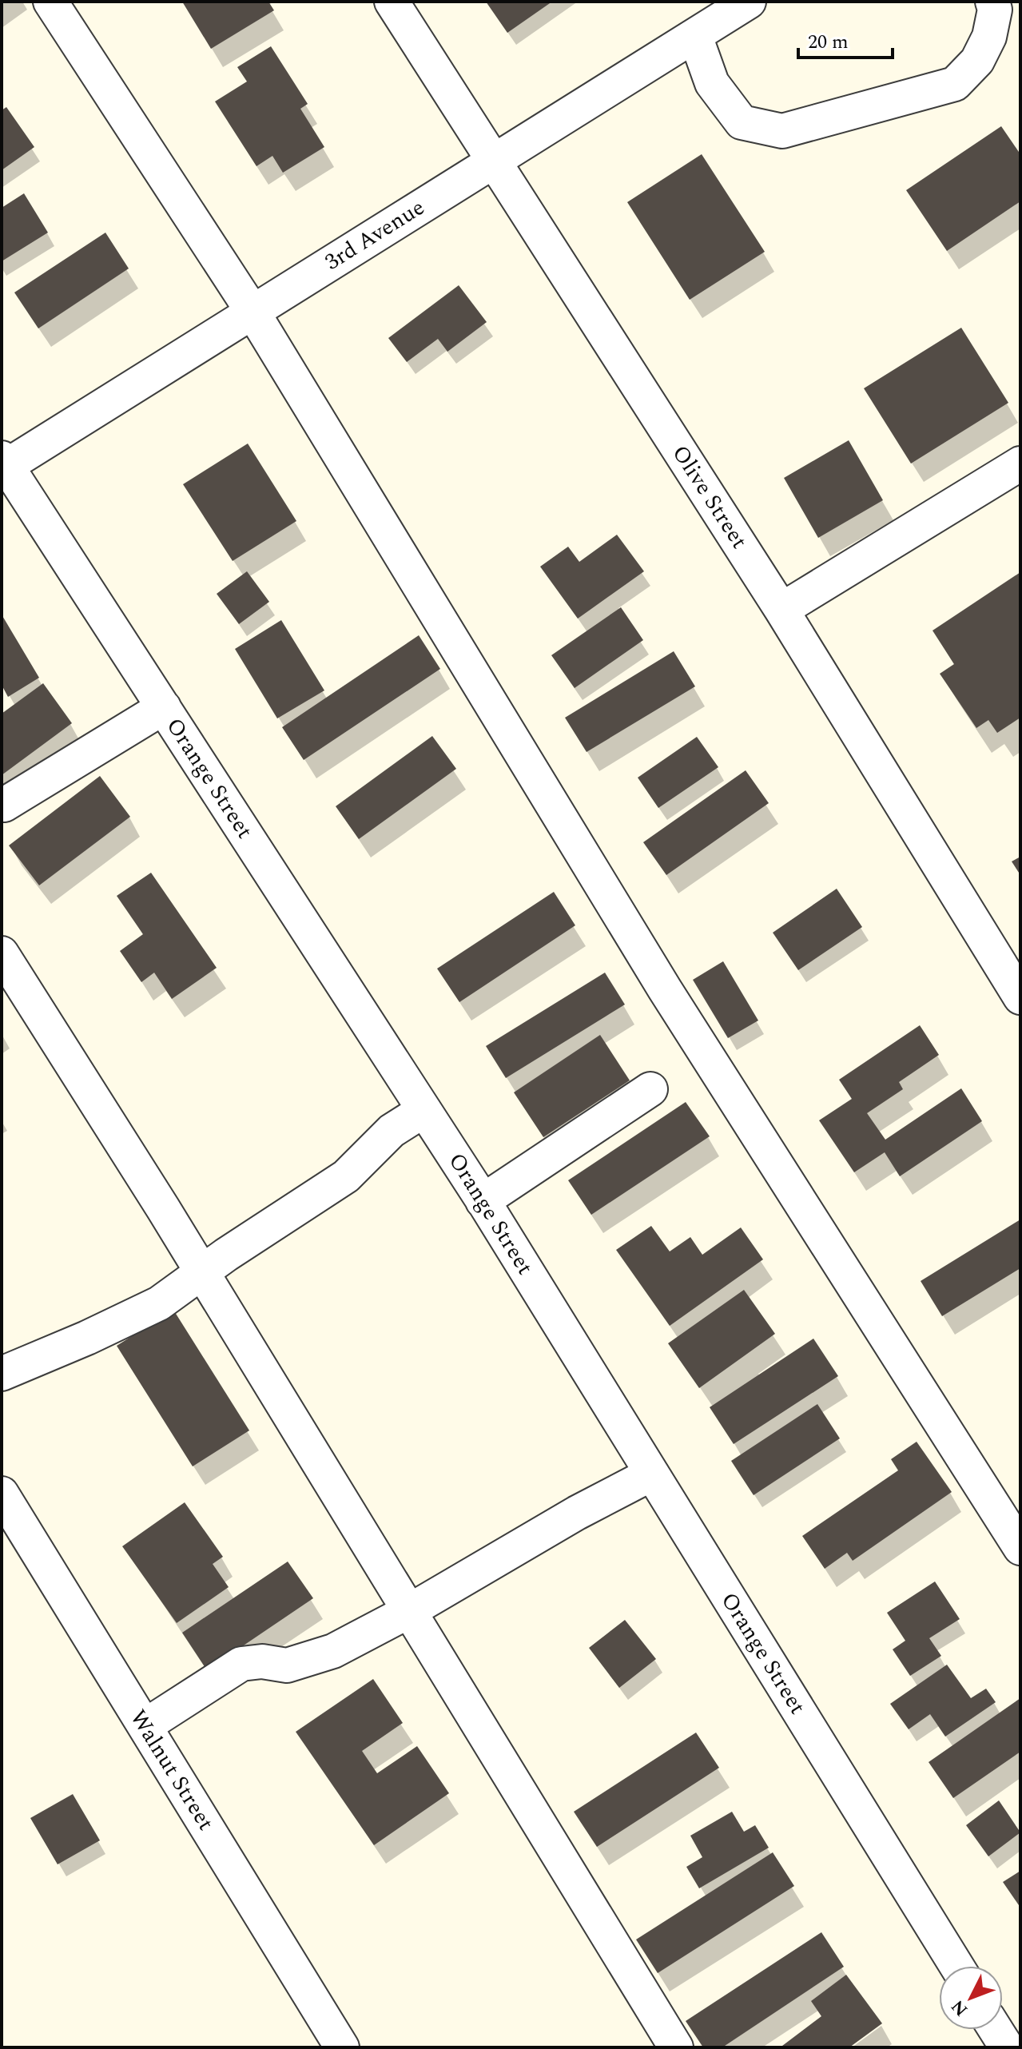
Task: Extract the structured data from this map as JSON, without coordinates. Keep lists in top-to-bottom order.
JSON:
{
  "streets": {
    "street": [
      "3rd Avenue",
      "Olive Street",
      "Orange Street",
      "Walnut Street"
    ]
  },
  "crossings": [
    ["3rd Avenue", "Olive Street"],
    ["3rd Avenue", "Orange Street"]
  ],
  "scale_bar": "20 m",
  "north": "bottom left"
}
